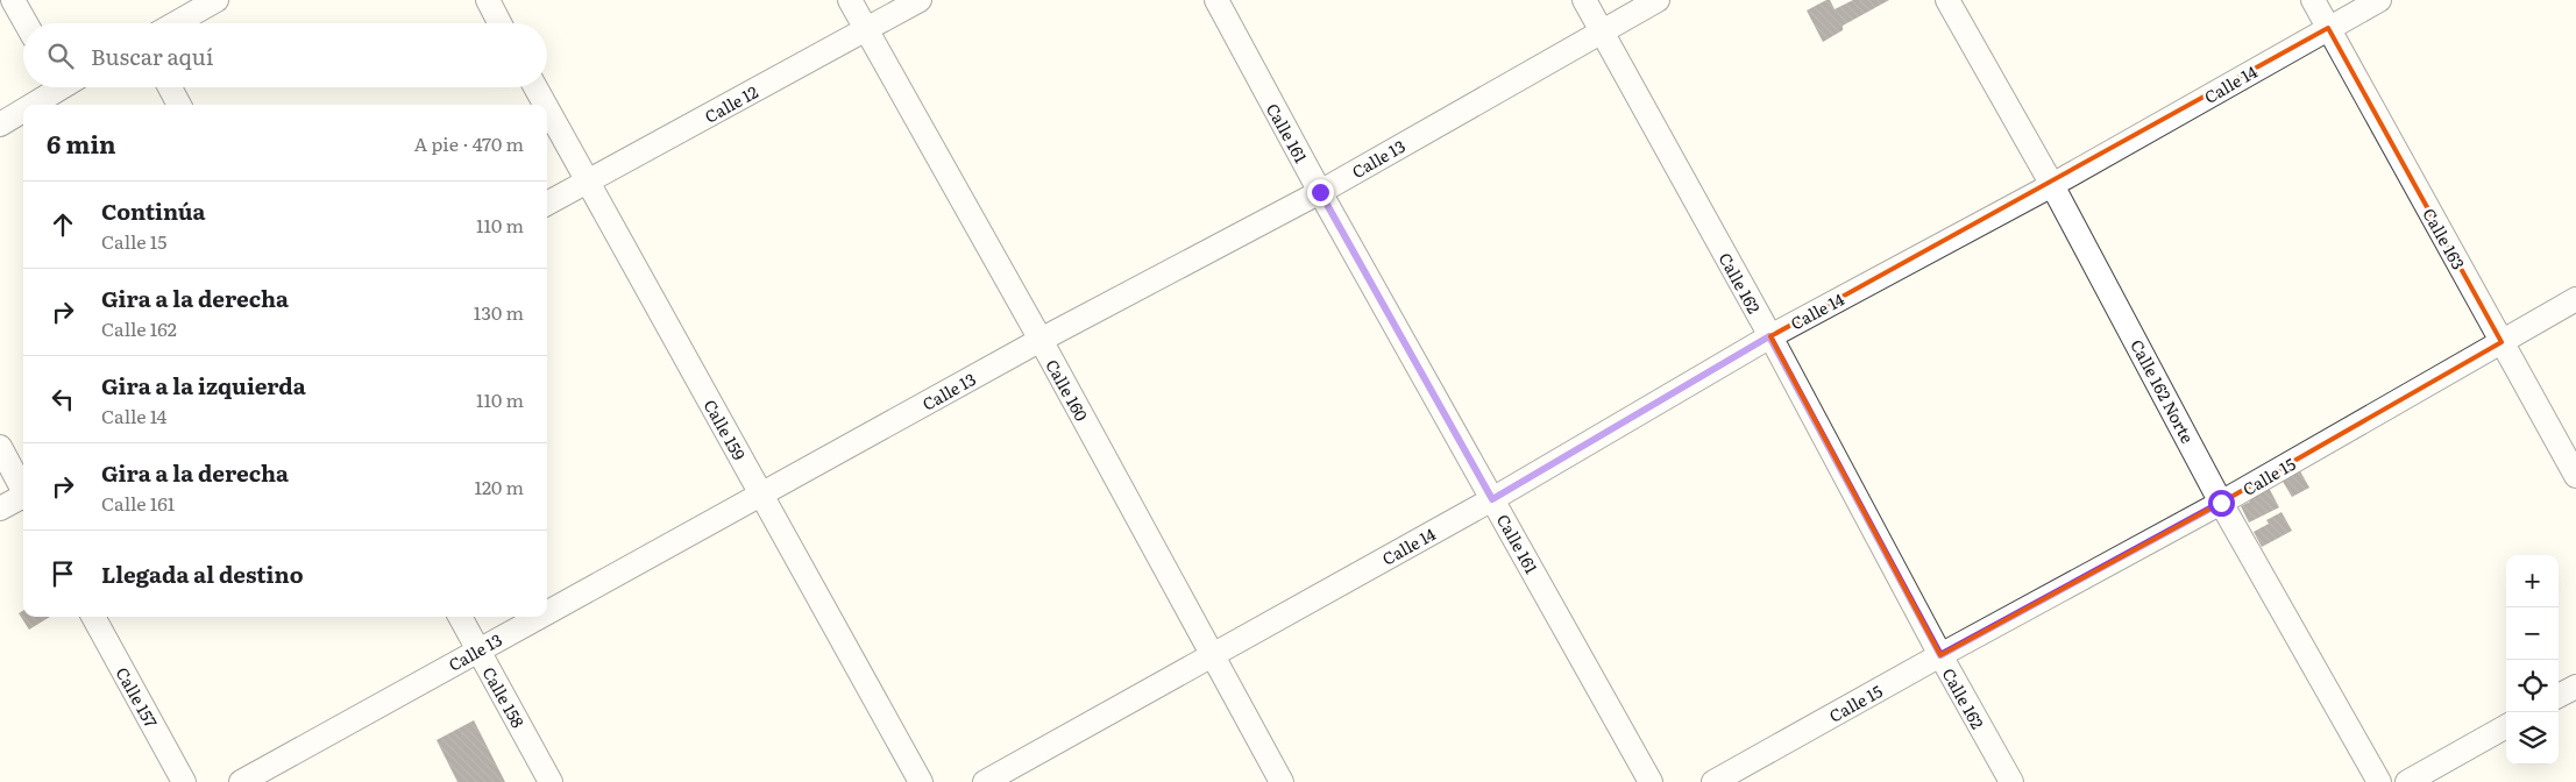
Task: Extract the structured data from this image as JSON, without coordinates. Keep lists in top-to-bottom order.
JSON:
{
  "streets": {
    "street": [
      "Calle 14",
      "Calle 12",
      "Calle 161",
      "Calle 13",
      "Calle 163",
      "Calle 162",
      "Calle 160",
      "Calle 162 Norte",
      "Calle 159",
      "Calle 15",
      "Calle 157",
      "Calle 158"
    ]
  },
  "crossings": [
    ["Calle 14", "Calle 161"],
    ["Calle 14", "Calle 163"],
    ["Calle 14", "Calle 162"],
    ["Calle 14", "Calle 160"],
    ["Calle 14", "Calle 162 Norte"],
    ["Calle 12", "Calle 160"],
    ["Calle 12", "Calle 159"],
    ["Calle 161", "Calle 13"],
    ["Calle 13", "Calle 162"],
    ["Calle 13", "Calle 160"],
    ["Calle 13", "Calle 159"],
    ["Calle 13", "Calle 158"],
    ["Calle 163", "Calle 15"],
    ["Calle 162", "Calle 15"],
    ["Calle 162 Norte", "Calle 15"]
  ],
  "page": {
    "search": "Buscar aquí",
    "heading": ["6 min", "A pie · 470 m"],
    "list": [
      ["Continúa", "Calle 15", "110 m"],
      ["Gira a la derecha", "Calle 162", "130 m"],
      ["Gira a la izquierda", "Calle 14", "110 m"],
      ["Gira a la derecha", "Calle 161", "120 m"],
      "Llegada al destino"
    ],
    "map_buttons": ["+", "−"]
  }
}
